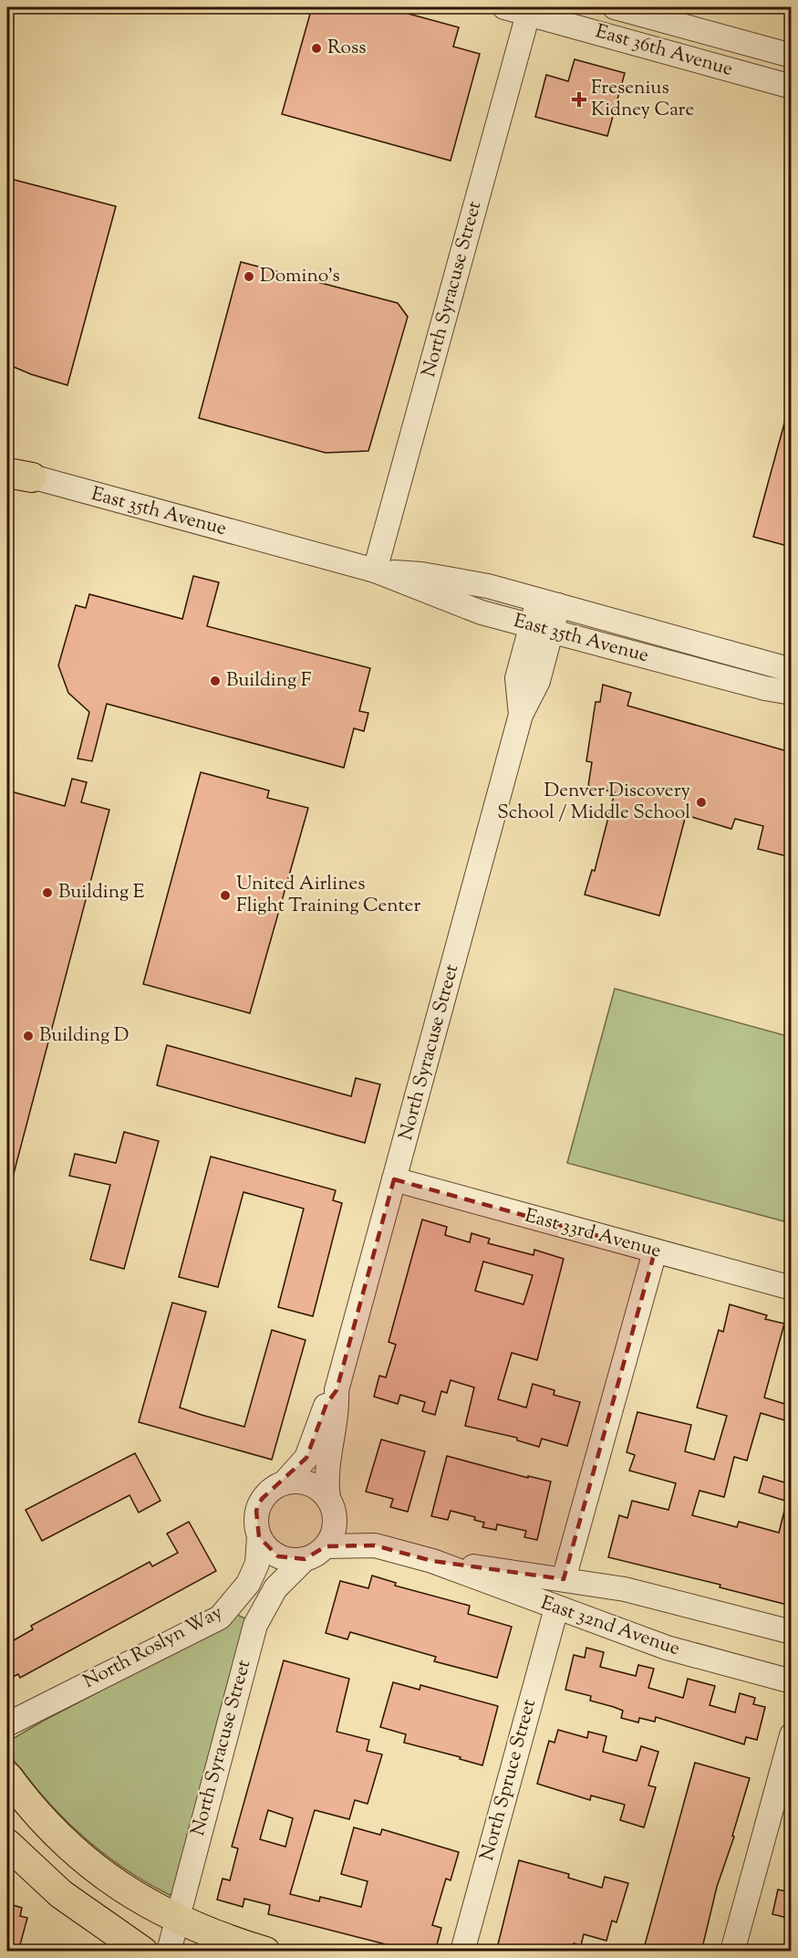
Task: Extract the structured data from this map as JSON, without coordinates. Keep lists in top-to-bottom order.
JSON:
{
  "streets": {
    "street": [
      "East 36th Avenue",
      "North Syracuse Street",
      "East 35th Avenue",
      "East 33rd Avenue",
      "East 32nd Avenue",
      "North Roslyn Way",
      "North Spruce Street"
    ]
  },
  "crossings": [
    ["East 36th Avenue", "North Syracuse Street"],
    ["North Syracuse Street", "East 35th Avenue"],
    ["North Syracuse Street", "East 33rd Avenue"],
    ["North Syracuse Street", "East 32nd Avenue"],
    ["North Syracuse Street", "North Roslyn Way"],
    ["East 32nd Avenue", "North Roslyn Way"],
    ["East 32nd Avenue", "North Spruce Street"]
  ],
  "places": {
    "other": [
      "Ross",
      "Domino's",
      "Building F",
      "Denver Discovery School / Middle School",
      "Building E",
      "United Airlines Flight Training Center",
      "Building D"
    ],
    "health": ["Fresenius Kidney Care"]
  }
}
